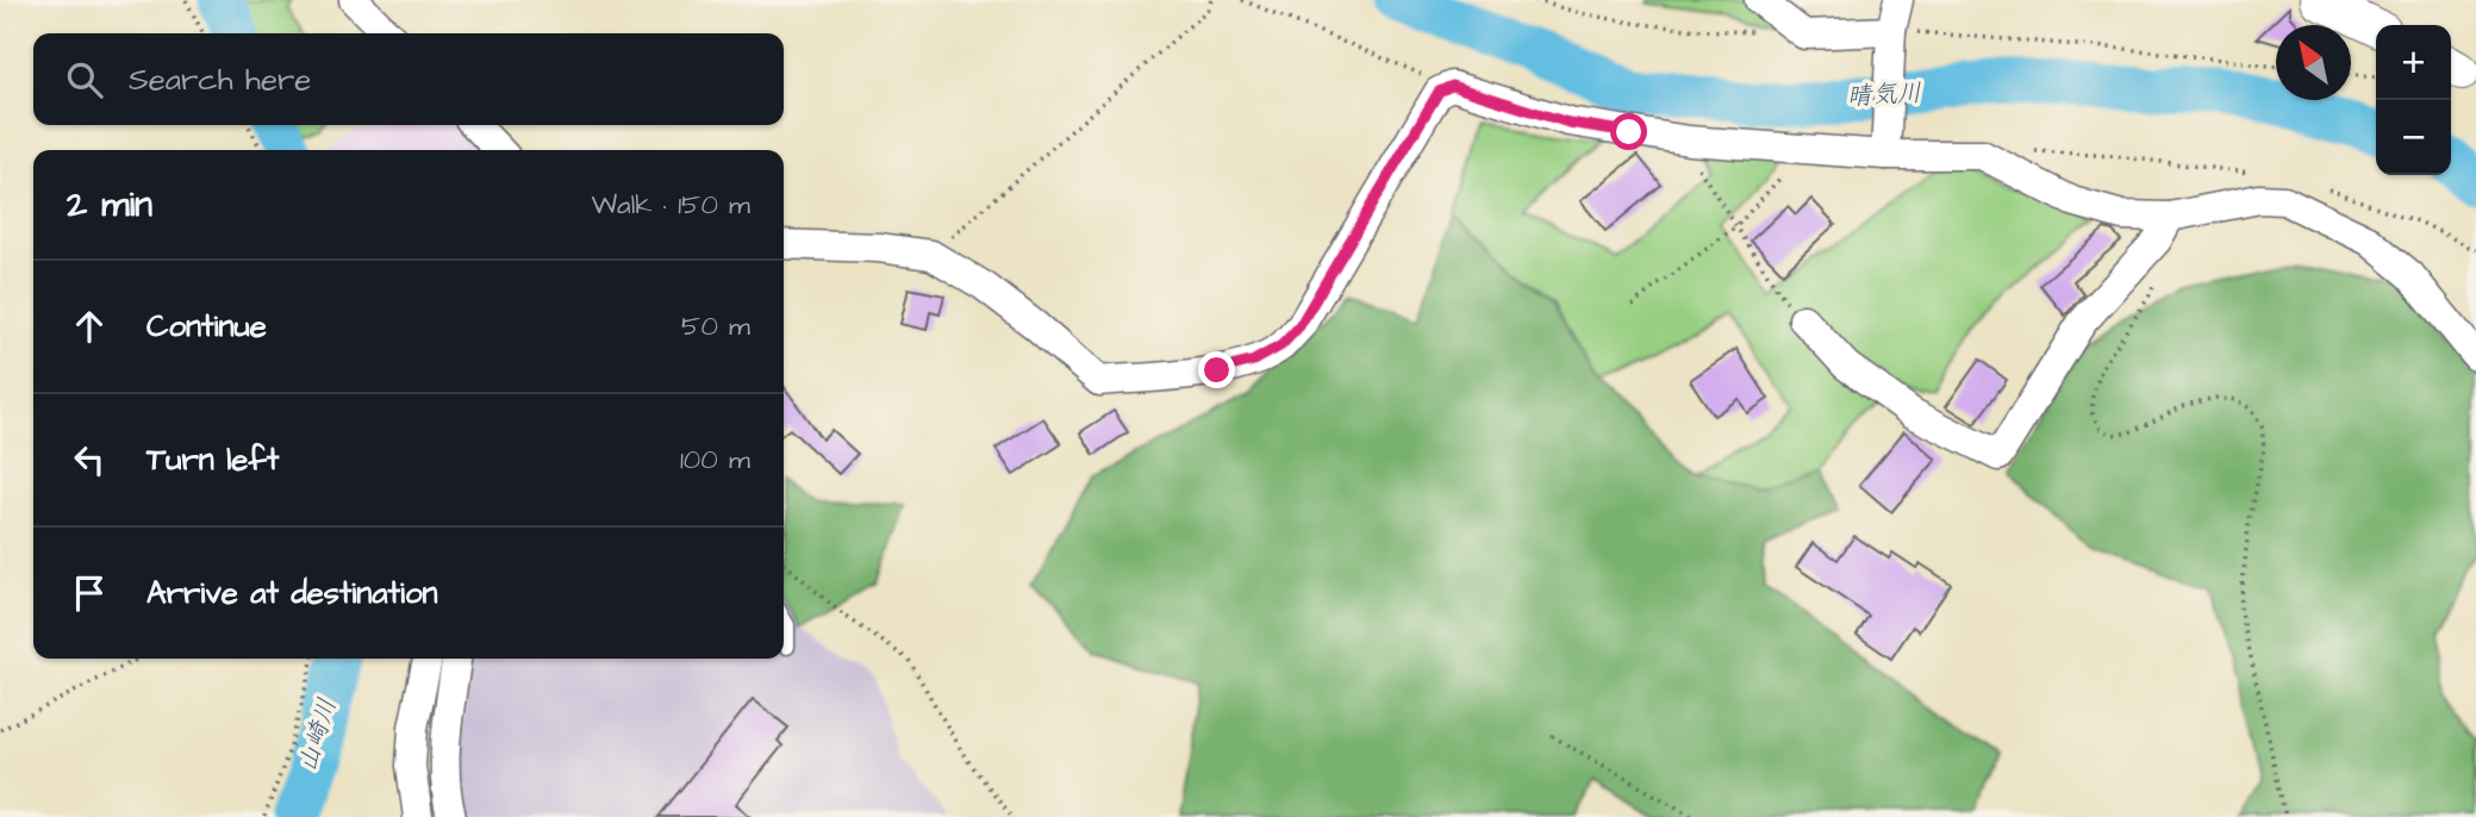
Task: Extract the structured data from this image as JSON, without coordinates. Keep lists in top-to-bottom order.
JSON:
{
  "water": ["晴気川", "山崎川"],
  "north": "top left",
  "page": {
    "map_buttons": ["+", "−"],
    "search": "Search here",
    "heading": ["2 min", "Walk · 150 m"],
    "list": [
      ["Continue", "50 m"],
      ["Turn left", "100 m"],
      "Arrive at destination"
    ]
  }
}
